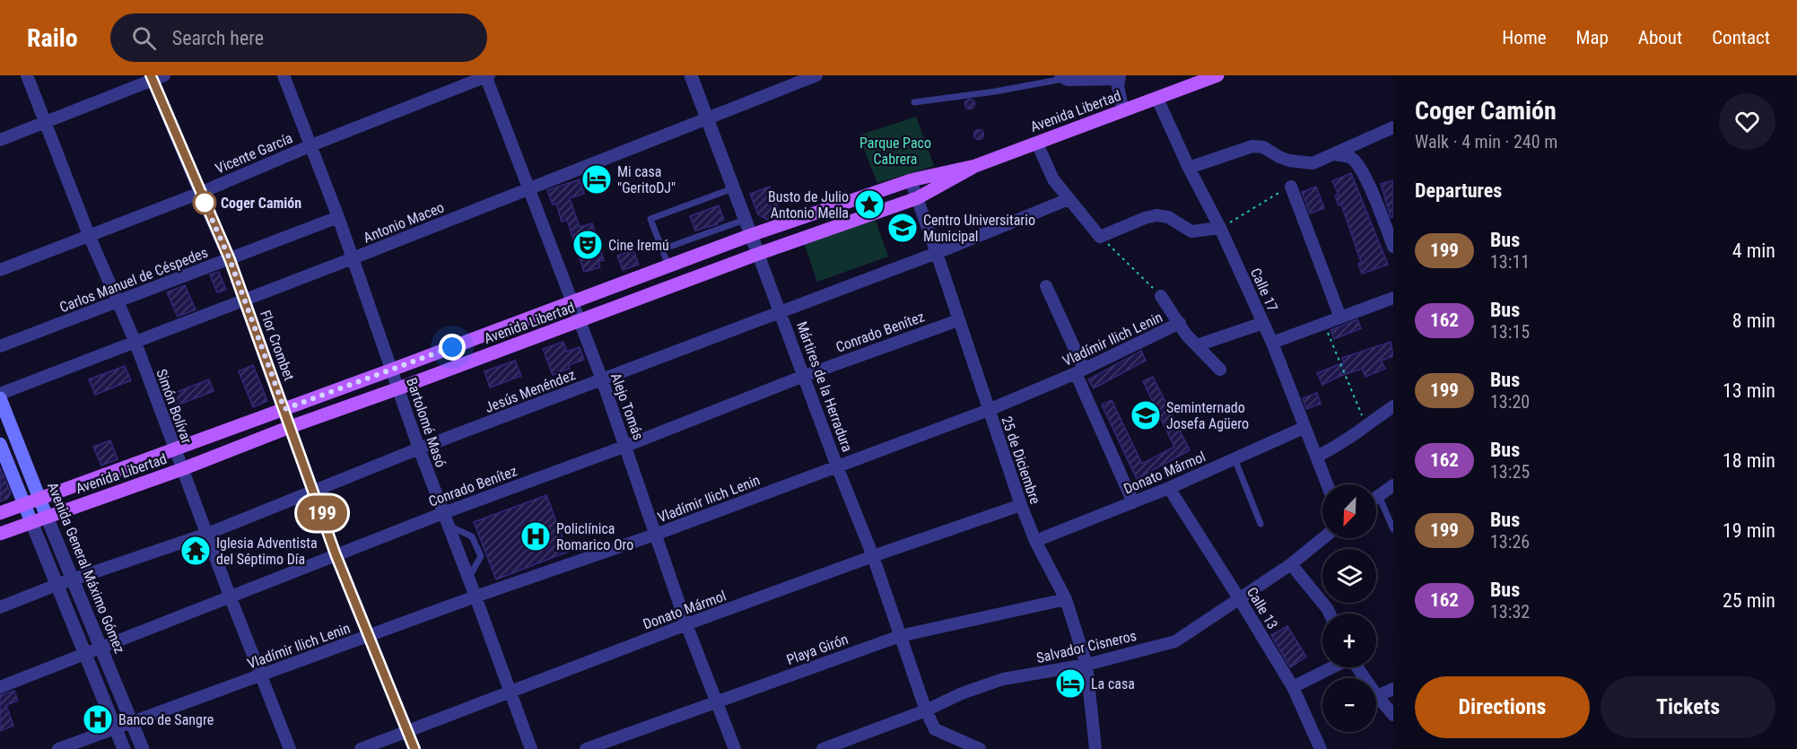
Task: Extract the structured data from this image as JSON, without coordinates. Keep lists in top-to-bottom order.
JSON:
{
  "streets": {
    "main road": ["Avenida Libertad", "Avenida General Máximo Gómez"],
    "street": [
      "Vicente García",
      "Antonio Maceo",
      "Carlos Manuel de Céspedes",
      "Calle 17",
      "Conrado Benítez",
      "Vladímir Ilich Lenin",
      "Flor Crombet",
      "Mártires de la Herradura",
      "Jesús Menéndez",
      "Simón Bolívar",
      "Alejo Tomás",
      "Bartolomé Masó",
      "25 de Diciembre",
      "Donato Mármol",
      "Calle 13",
      "Salvador Cisneros",
      "Playa Girón"
    ]
  },
  "crossings": [
    ["Avenida Libertad", "Calle 17"],
    ["Avenida Libertad", "Flor Crombet"],
    ["Avenida Libertad", "Mártires de la Herradura"],
    ["Avenida Libertad", "Simón Bolívar"],
    ["Avenida Libertad", "Alejo Tomás"],
    ["Avenida Libertad", "Bartolomé Masó"],
    ["Avenida Libertad", "25 de Diciembre"],
    ["Avenida Libertad", "Avenida General Máximo Gómez"],
    ["Vicente García", "Flor Crombet"],
    ["Vicente García", "Simón Bolívar"],
    ["Vicente García", "Alejo Tomás"],
    ["Vicente García", "Bartolomé Masó"],
    ["Antonio Maceo", "Flor Crombet"],
    ["Antonio Maceo", "Mártires de la Herradura"],
    ["Antonio Maceo", "Simón Bolívar"],
    ["Antonio Maceo", "Alejo Tomás"],
    ["Antonio Maceo", "Bartolomé Masó"],
    ["Carlos Manuel de Céspedes", "Flor Crombet"],
    ["Carlos Manuel de Céspedes", "Simón Bolívar"],
    ["Carlos Manuel de Céspedes", "Bartolomé Masó"],
    ["Calle 17", "Donato Mármol"],
    ["Conrado Benítez", "Flor Crombet"],
    ["Conrado Benítez", "Mártires de la Herradura"],
    ["Conrado Benítez", "Simón Bolívar"],
    ["Conrado Benítez", "Alejo Tomás"],
    ["Conrado Benítez", "Bartolomé Masó"],
    ["Conrado Benítez", "25 de Diciembre"],
    ["Conrado Benítez", "Avenida General Máximo Gómez"],
    ["Vladímir Ilich Lenin", "Flor Crombet"],
    ["Vladímir Ilich Lenin", "Mártires de la Herradura"],
    ["Vladímir Ilich Lenin", "Simón Bolívar"],
    ["Vladímir Ilich Lenin", "Alejo Tomás"],
    ["Vladímir Ilich Lenin", "Bartolomé Masó"],
    ["Vladímir Ilich Lenin", "25 de Diciembre"],
    ["Vladímir Ilich Lenin", "Avenida General Máximo Gómez"],
    ["Flor Crombet", "Jesús Menéndez"],
    ["Flor Crombet", "Donato Mármol"],
    ["Mártires de la Herradura", "Jesús Menéndez"],
    ["Mártires de la Herradura", "Donato Mármol"],
    ["Mártires de la Herradura", "Salvador Cisneros"],
    ["Mártires de la Herradura", "Playa Girón"],
    ["Jesús Menéndez", "Simón Bolívar"],
    ["Jesús Menéndez", "Alejo Tomás"],
    ["Jesús Menéndez", "Bartolomé Masó"],
    ["Jesús Menéndez", "25 de Diciembre"],
    ["Jesús Menéndez", "Avenida General Máximo Gómez"],
    ["Alejo Tomás", "Donato Mármol"],
    ["Alejo Tomás", "Playa Girón"],
    ["Bartolomé Masó", "Donato Mármol"],
    ["25 de Diciembre", "Donato Mármol"],
    ["25 de Diciembre", "Salvador Cisneros"],
    ["25 de Diciembre", "Playa Girón"],
    ["Donato Mármol", "Calle 13"],
    ["Calle 13", "Salvador Cisneros"]
  ],
  "parks": ["Parque Paco Cabrera"],
  "places": {
    "hotel": ["Mi casa \"GeritoDJ\"", "La casa"],
    "other": ["Coger Camión"],
    "place": ["Busto de Julio Antonio Mella"],
    "school or university": ["Centro Universitario Municipal", "Seminternado Josefa Agüero"],
    "theatre": ["Cine Iremú"],
    "hospital": ["Policlínica Romarico Oro", "Banco de Sangre"],
    "temple": ["Iglesia Adventista del Séptimo Día"]
  },
  "lines": ["bus line 199"],
  "north": "bottom left",
  "page": {
    "header": "Railo",
    "search": "Search here",
    "nav": [
      "Home",
      "Map",
      "About",
      "Contact"
    ],
    "on_map": "199",
    "heading": [
      ["Coger Camión", "Walk · 4 min · 240 m"],
      "Departures"
    ],
    "list": [
      {
        "mark": "199",
        "name": "Bus",
        "note": "13:11",
        "value": "4 min"
      },
      {
        "mark": "162",
        "name": "Bus",
        "note": "13:15",
        "value": "8 min"
      },
      {
        "mark": "199",
        "name": "Bus",
        "note": "13:20",
        "value": "13 min"
      },
      {
        "mark": "162",
        "name": "Bus",
        "note": "13:25",
        "value": "18 min"
      },
      {
        "mark": "199",
        "name": "Bus",
        "note": "13:26",
        "value": "19 min"
      },
      {
        "mark": "162",
        "name": "Bus",
        "note": "13:32",
        "value": "25 min"
      }
    ],
    "map_buttons": ["+", "−"],
    "buttons": ["Directions", "Tickets"]
  }
}
